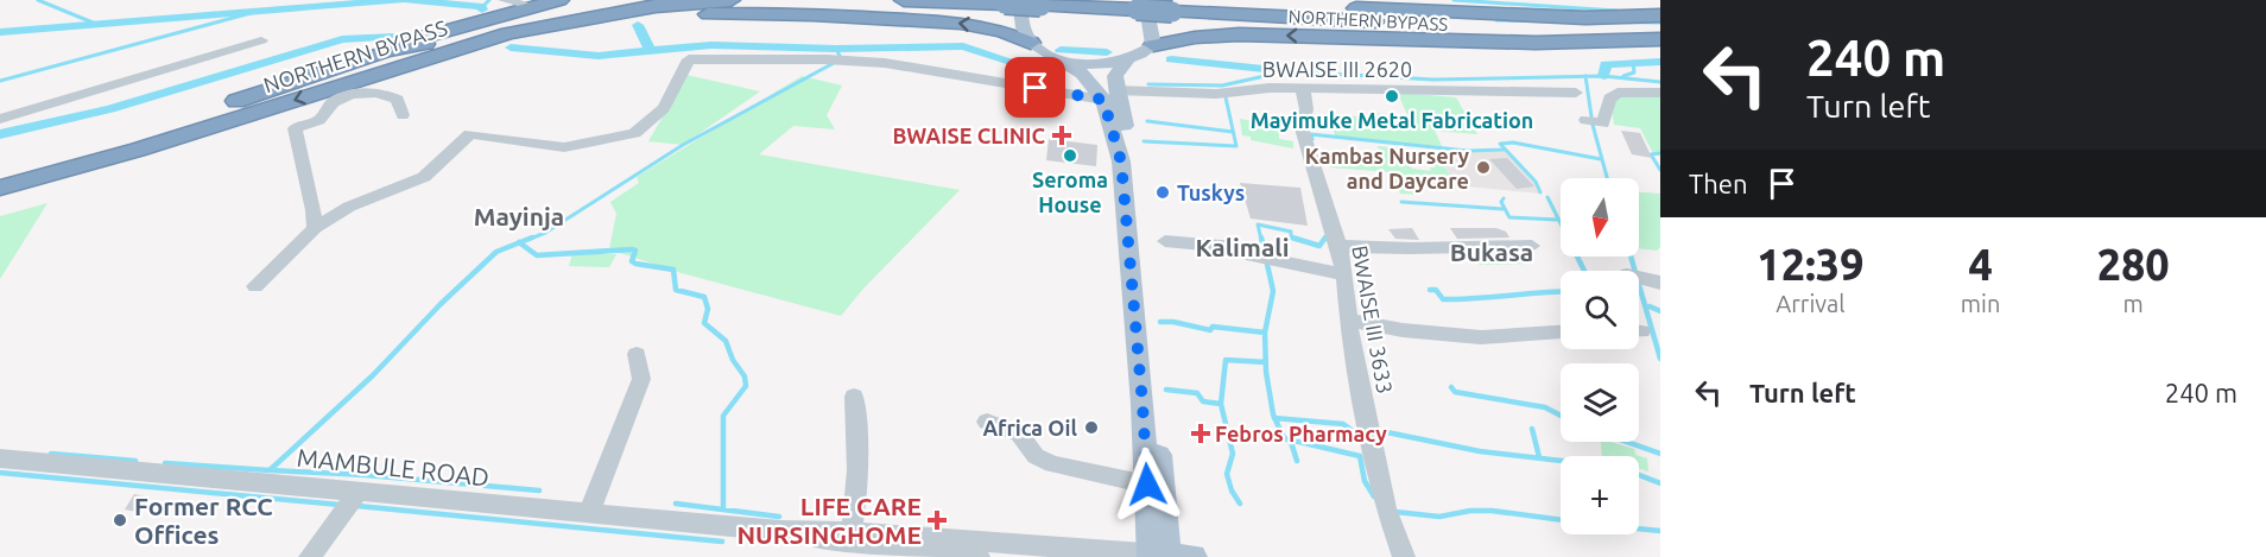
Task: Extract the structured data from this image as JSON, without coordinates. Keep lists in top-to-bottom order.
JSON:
{
  "streets": {
    "highway": ["NORTHERN BYPASS"],
    "street": ["BWAISE III 2620", "BWAISE III 3633", "MAMBULE ROAD"]
  },
  "crossings": [
    ["BWAISE III 2620", "BWAISE III 3633"]
  ],
  "districts": ["Mayinja", "Kalimali", "Bukasa"],
  "places": {
    "other": [
      "Mayimuke Metal Fabrication",
      "Seroma House",
      "Kambas Nursery and Daycare",
      "Tuskys",
      "Africa Oil",
      "Former RCC Offices"
    ],
    "health": ["BWAISE CLINIC", "Febros Pharmacy", "LIFE CARE NURSINGHOME"]
  },
  "north": "bottom",
  "page": {
    "turn": ["240 m", "Turn left"],
    "then": "Then",
    "map_buttons": "+",
    "eta": [
      "12:39",
      "Arrival",
      "4",
      "min",
      "280",
      "m"
    ],
    "list": [
      {
        "name": "Turn left",
        "value": "240 m"
      }
    ]
  }
}
